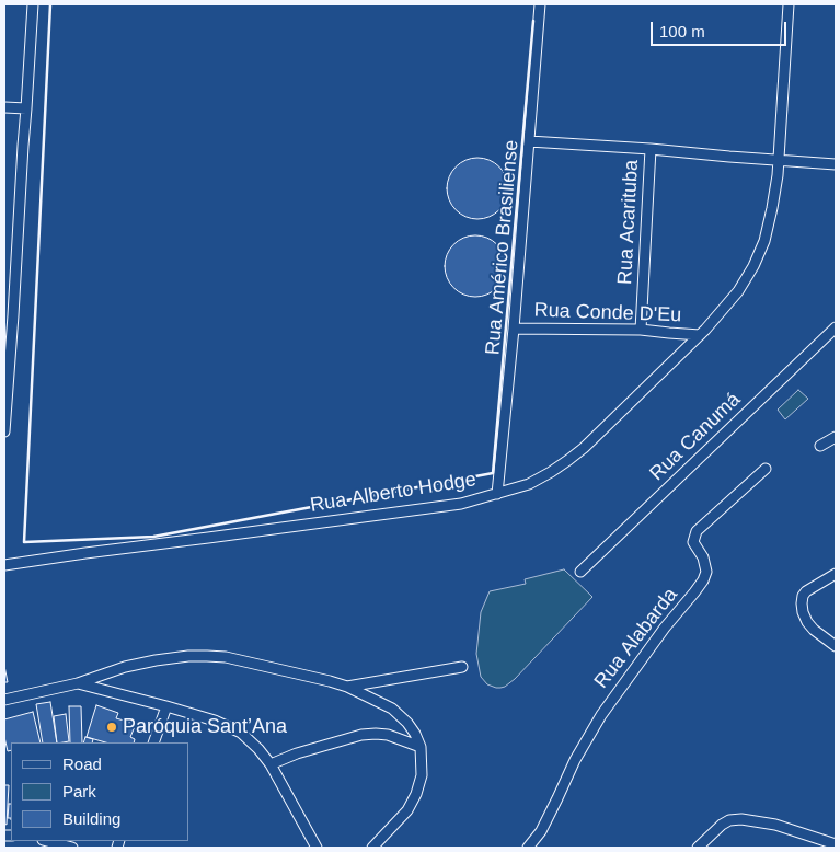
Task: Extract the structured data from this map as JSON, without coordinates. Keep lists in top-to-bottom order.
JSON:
{
  "streets": {
    "street": [
      "Rua Acarituba",
      "Rua Américo Brasiliense",
      "Rua Conde D'Eu",
      "Rua Canumá",
      "Rua Alberto Hodge",
      "Rua Alabarda"
    ]
  },
  "crossings": [
    ["Rua Acarituba", "Rua Conde D'Eu"],
    ["Rua Américo Brasiliense", "Rua Conde D'Eu"],
    ["Rua Américo Brasiliense", "Rua Alberto Hodge"],
    ["Rua Conde D'Eu", "Rua Alberto Hodge"]
  ],
  "places": ["Paróquia Sant’Ana"],
  "legend": ["Road", "Park", "Building"],
  "scale_bar": "100 m"
}
